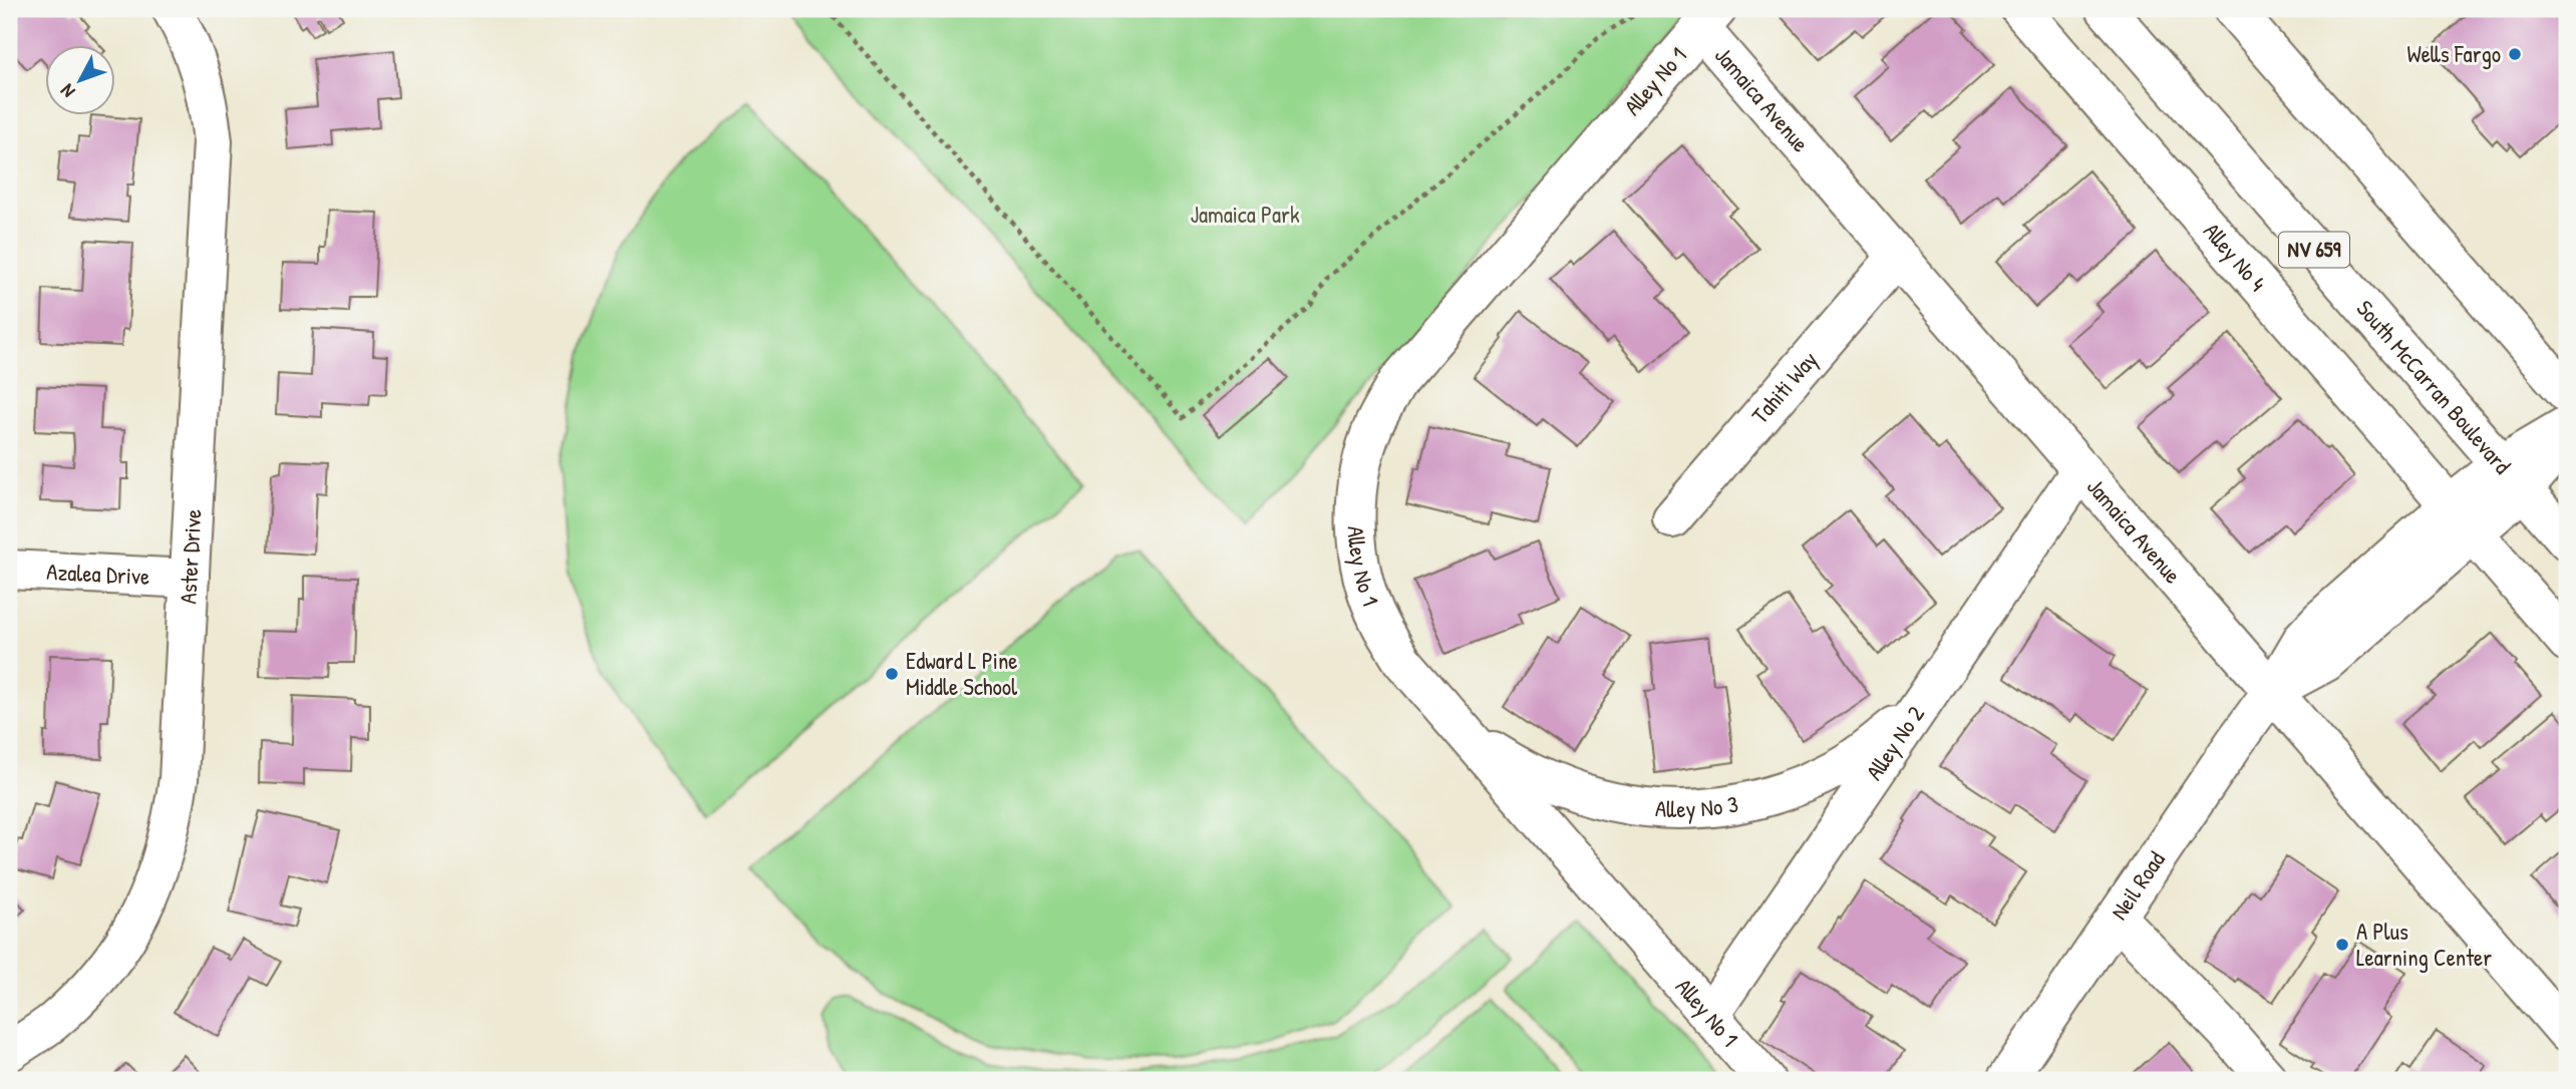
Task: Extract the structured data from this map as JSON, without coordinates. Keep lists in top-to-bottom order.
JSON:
{
  "streets": {
    "street": [
      "Alley No 1",
      "Jamaica Avenue",
      "NV 659",
      "Alley No 4",
      "South McCarran Boulevard",
      "Tahiti Way",
      "Aster Drive",
      "Azalea Drive",
      "Alley No 2",
      "Alley No 3",
      "Neil Road"
    ]
  },
  "crossings": [
    ["Alley No 1", "Jamaica Avenue"],
    ["Alley No 1", "Alley No 2"],
    ["Alley No 1", "Alley No 3"],
    ["Jamaica Avenue", "Tahiti Way"],
    ["Jamaica Avenue", "Alley No 2"],
    ["Jamaica Avenue", "Neil Road"],
    ["Alley No 4", "Neil Road"],
    ["South McCarran Boulevard", "Neil Road"],
    ["Aster Drive", "Azalea Drive"],
    ["Alley No 2", "Alley No 3"]
  ],
  "parks": ["Jamaica Park"],
  "places": ["Wells Fargo", "Edward L Pine Middle School", "A Plus Learning Center"],
  "north": "bottom left"
}
